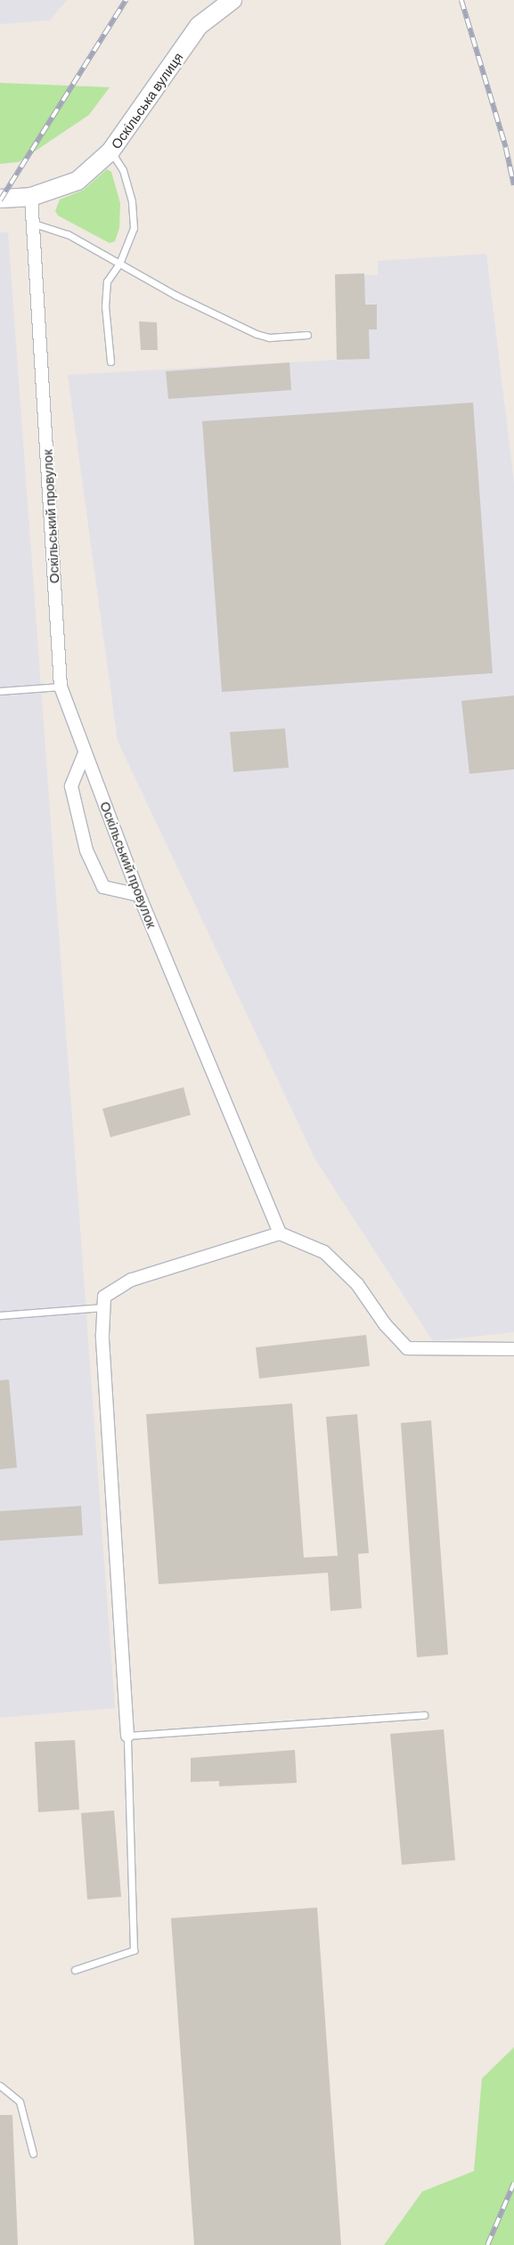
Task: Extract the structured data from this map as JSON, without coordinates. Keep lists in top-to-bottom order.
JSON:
{
  "streets": {
    "main road": ["Оскільська вулиця"],
    "street": ["Оскільський провулок"]
  },
  "crossings": [
    ["Оскільська вулиця", "Оскільський провулок"]
  ]
}
